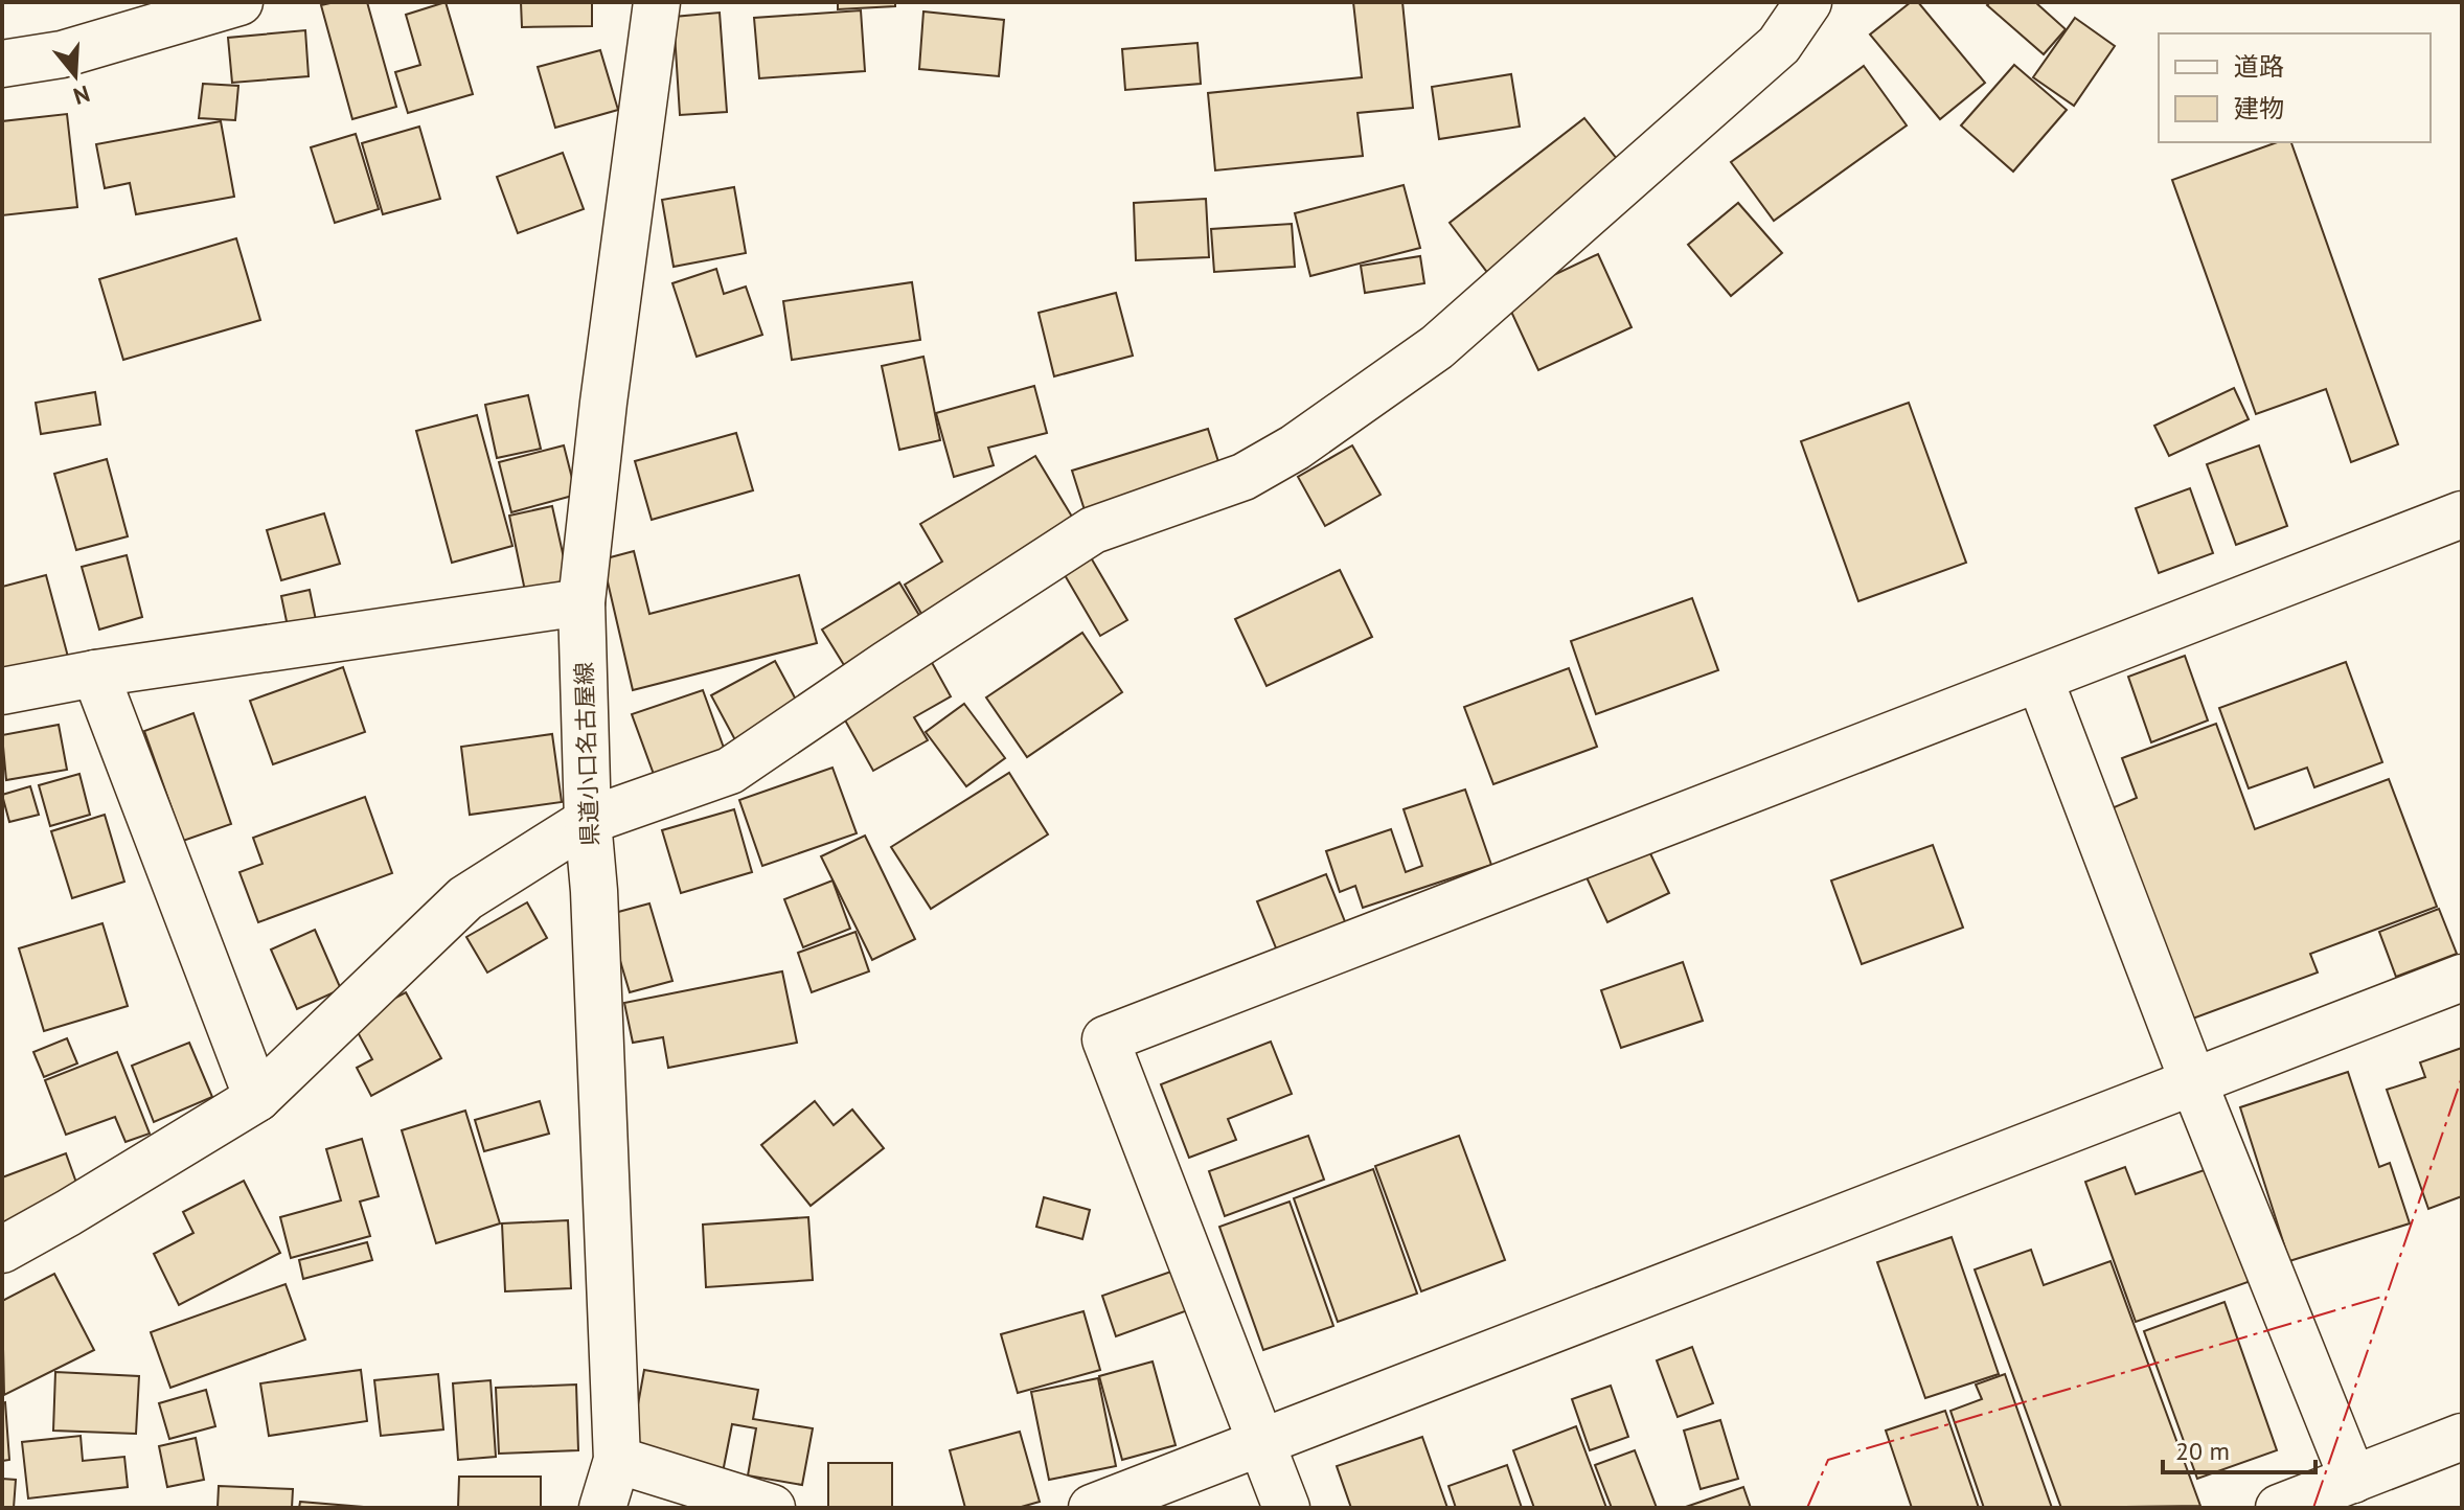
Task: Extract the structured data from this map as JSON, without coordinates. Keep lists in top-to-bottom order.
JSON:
{
  "streets": {
    "street": ["県道小口名古屋線"]
  },
  "legend": ["道路", "建物"],
  "scale_bar": "20 m",
  "north": "bottom"
}
